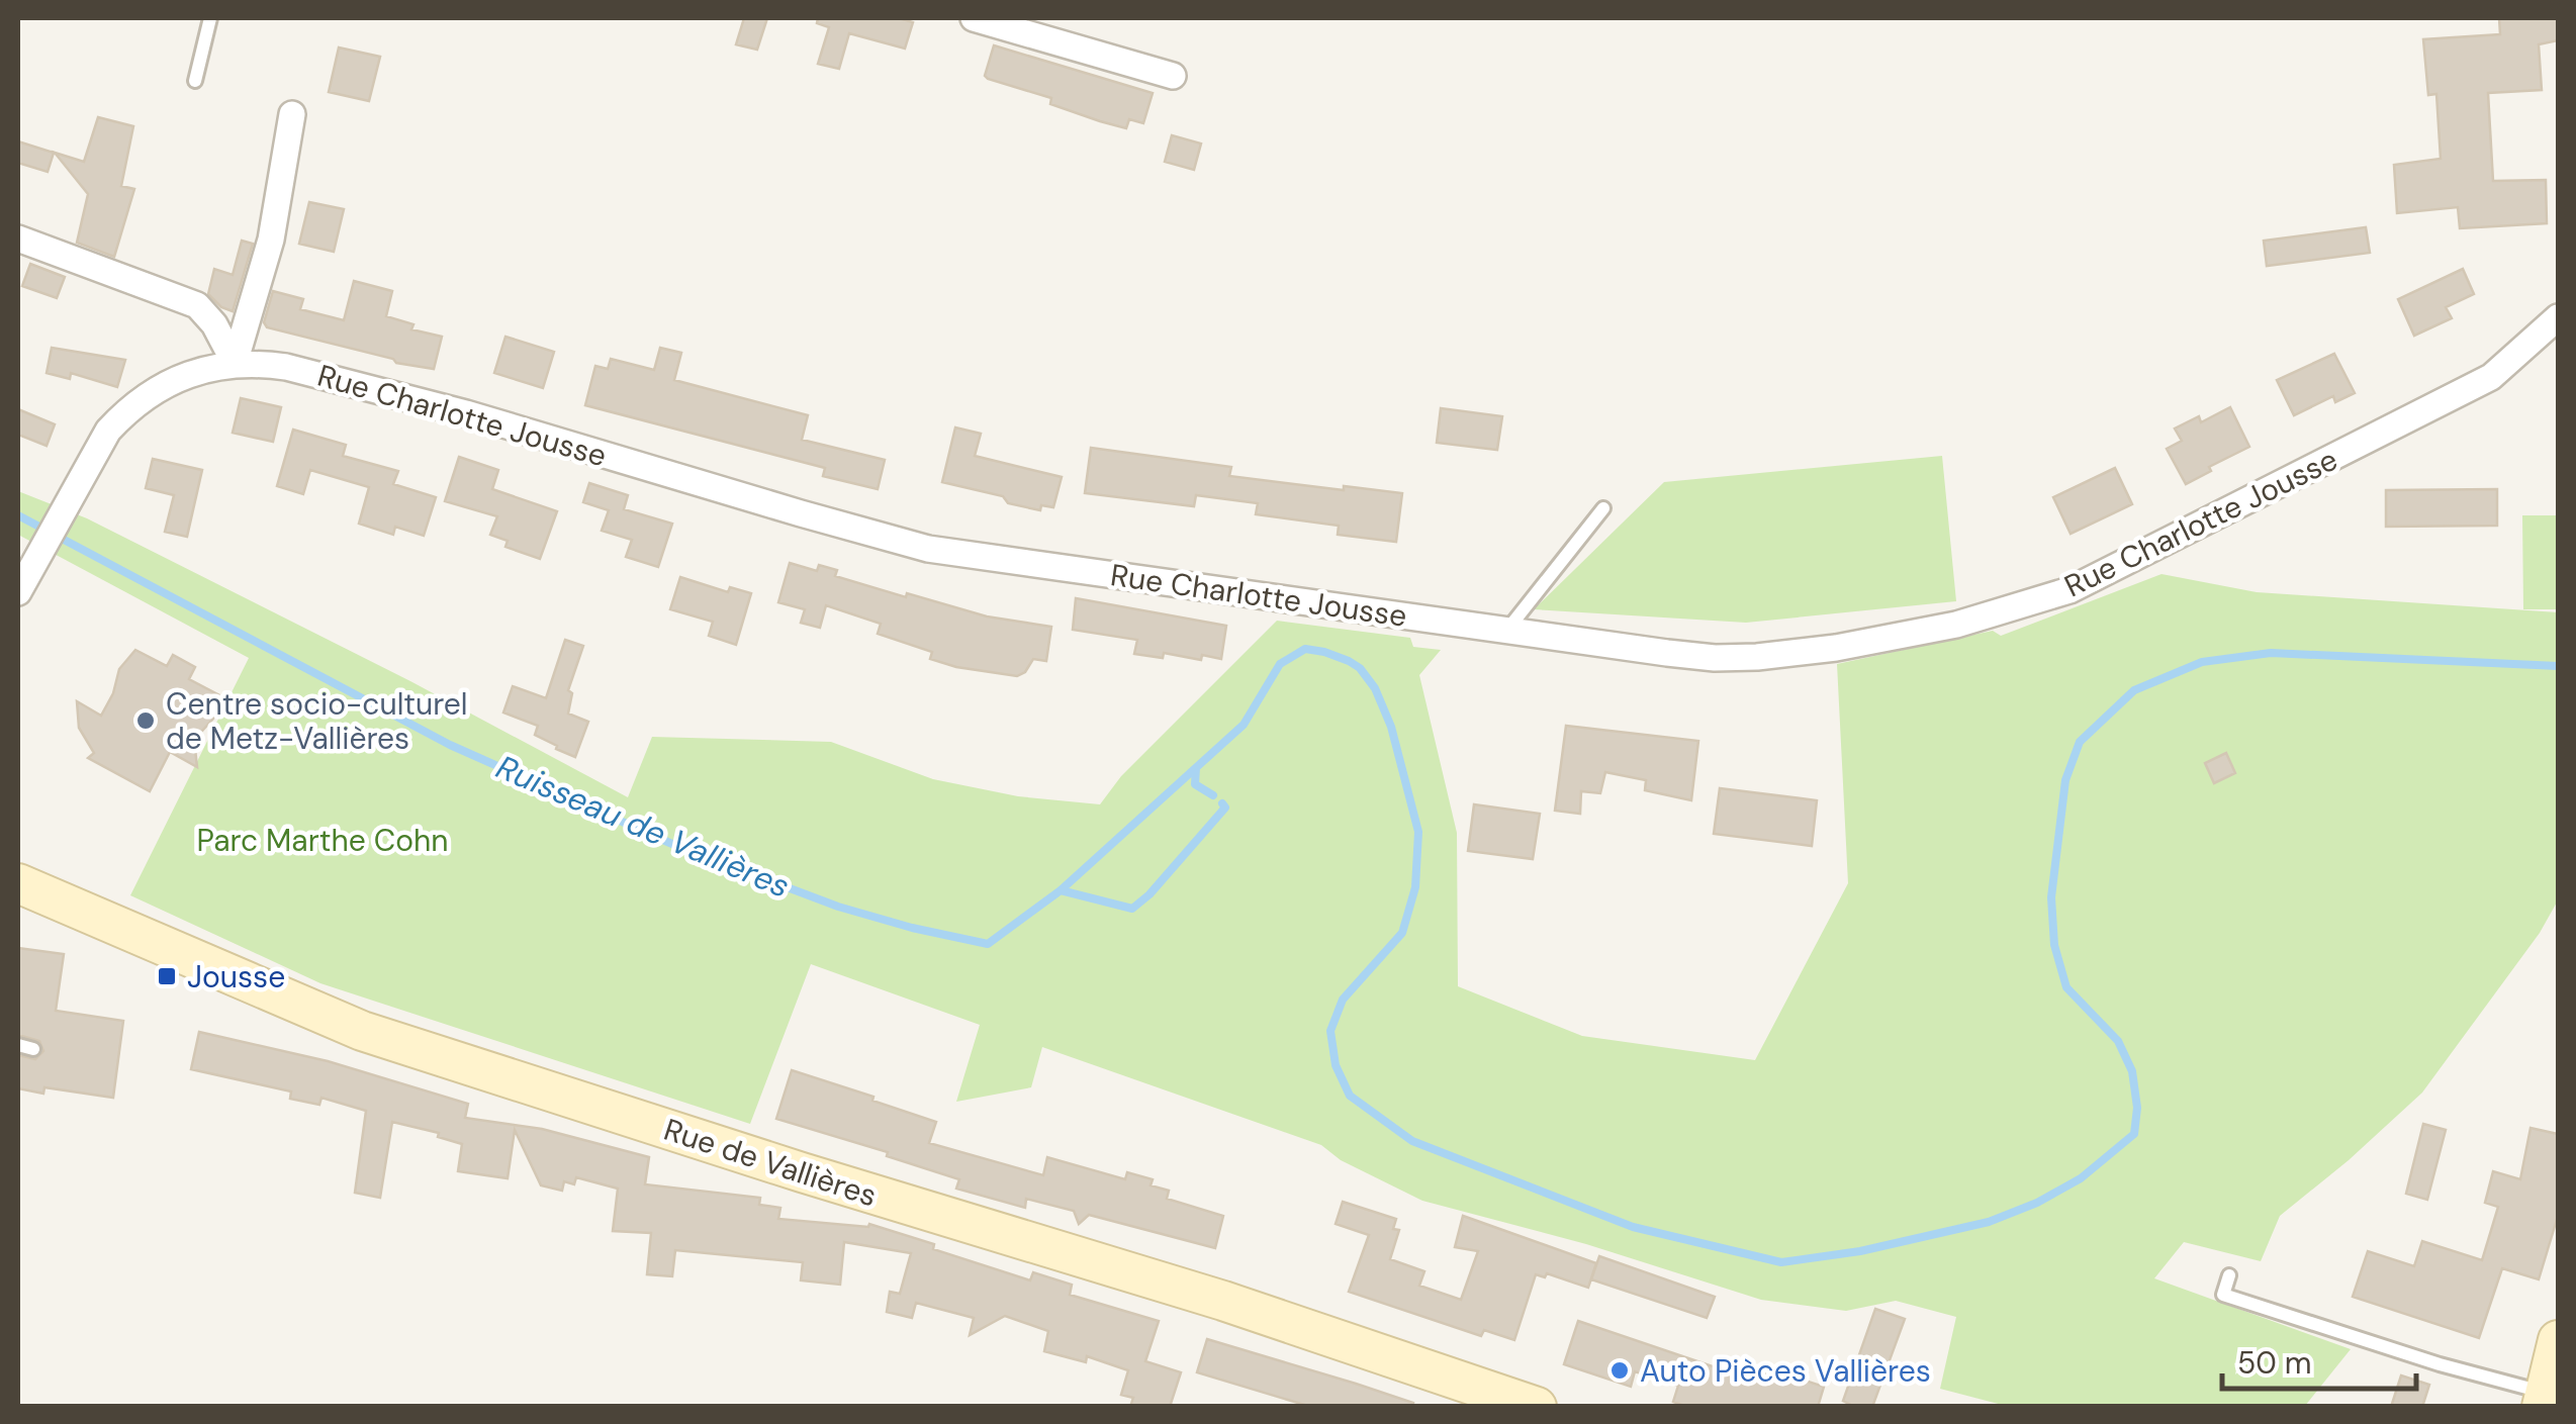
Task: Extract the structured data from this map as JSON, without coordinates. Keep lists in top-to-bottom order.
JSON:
{
  "streets": {
    "main road": ["Rue de Vallières"],
    "street": ["Rue Charlotte Jousse"]
  },
  "water": ["Ruisseau de Vallières"],
  "parks": ["Parc Marthe Cohn"],
  "places": {
    "other": ["Centre socio-culturel de Metz-Vallières", "Auto Pièces Vallières"],
    "transit": ["Jousse"]
  },
  "scale_bar": "50 m"
}
